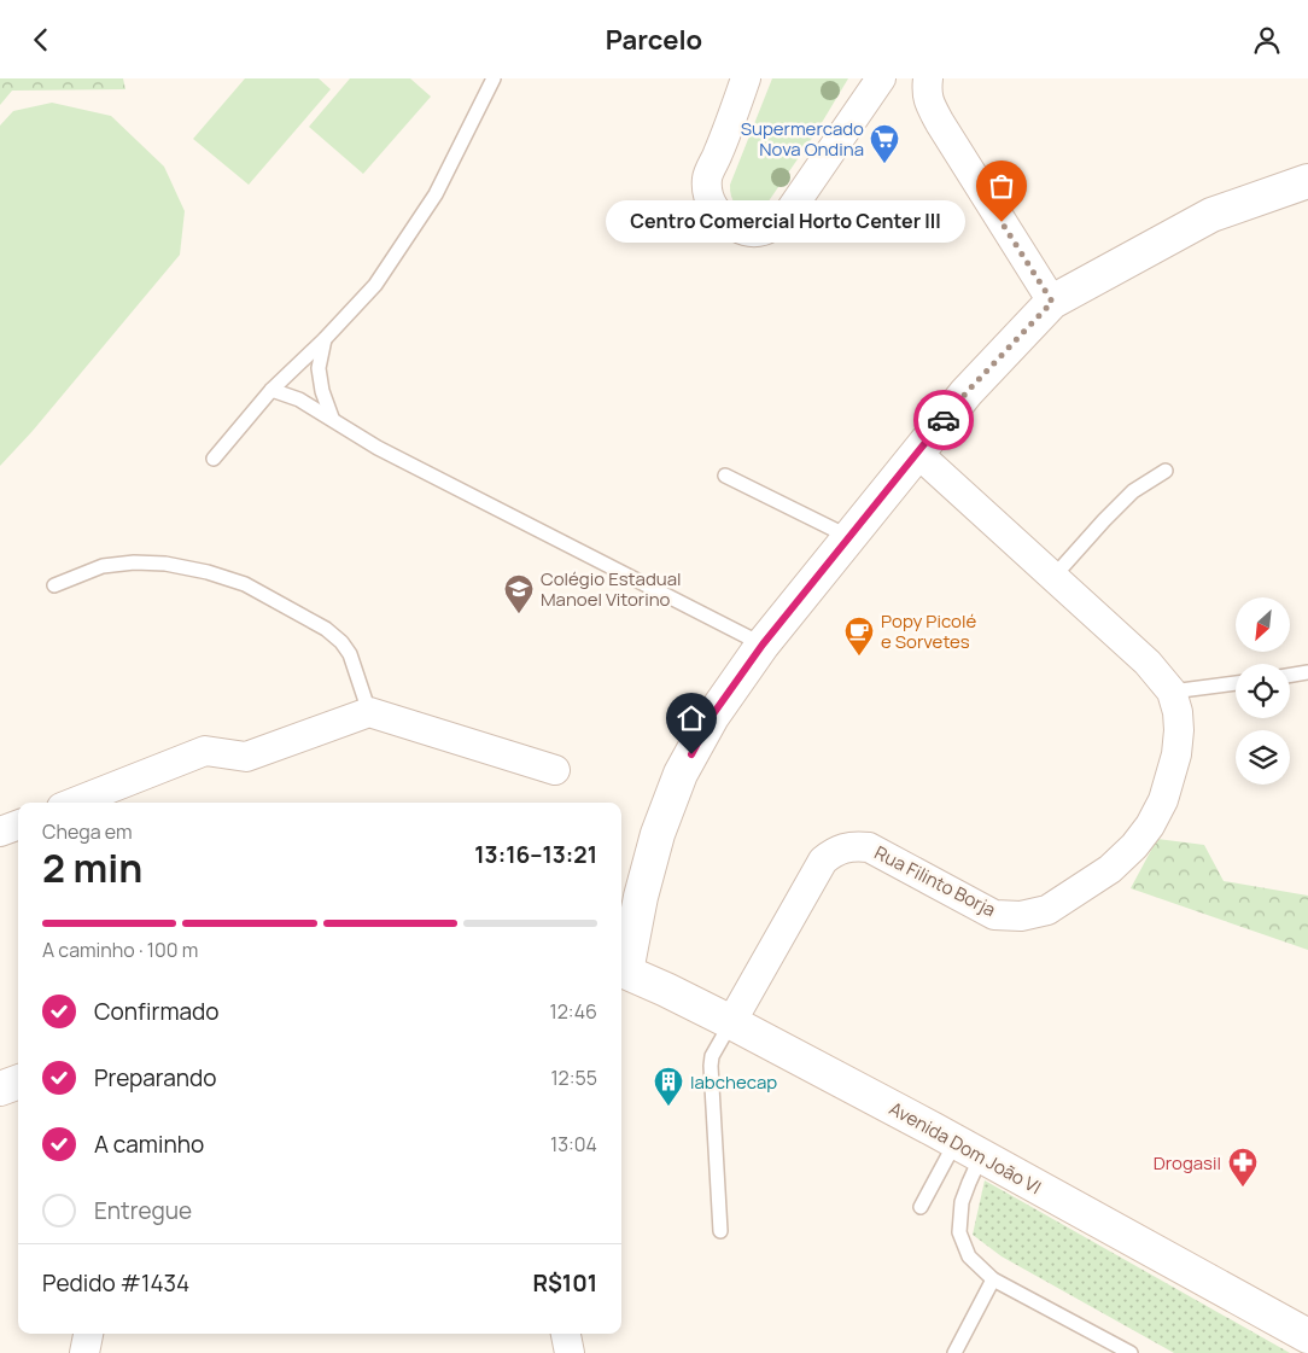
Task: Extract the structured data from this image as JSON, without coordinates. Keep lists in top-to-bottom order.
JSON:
{
  "streets": {
    "street": ["Rua Filinto Borja", "Avenida Dom João VI"]
  },
  "crossings": [
    ["Rua Filinto Borja", "Avenida Dom João VI"]
  ],
  "places": {
    "supermarket": ["Supermercado Nova Ondina"],
    "other": ["Centro Comercial Horto Center III"],
    "school or university": ["Colégio Estadual Manoel Vitorino"],
    "cafe": ["Popy Picolé e Sorvetes"],
    "building": ["labchecap"],
    "pharmacy": ["Drogasil"]
  },
  "north": "bottom left",
  "page": {
    "header": "Parcelo",
    "bubble": "Centro Comercial Horto Center III",
    "heading": ["2 min", "Chega em", "13:16–13:21"],
    "panel": ["Pedido #1434", "R$101"],
    "bar": "A caminho · 100 m",
    "list": [
      ["Confirmado", "12:46"],
      ["Preparando", "12:55"],
      ["A caminho", "13:04"],
      "Entregue"
    ]
  }
}
